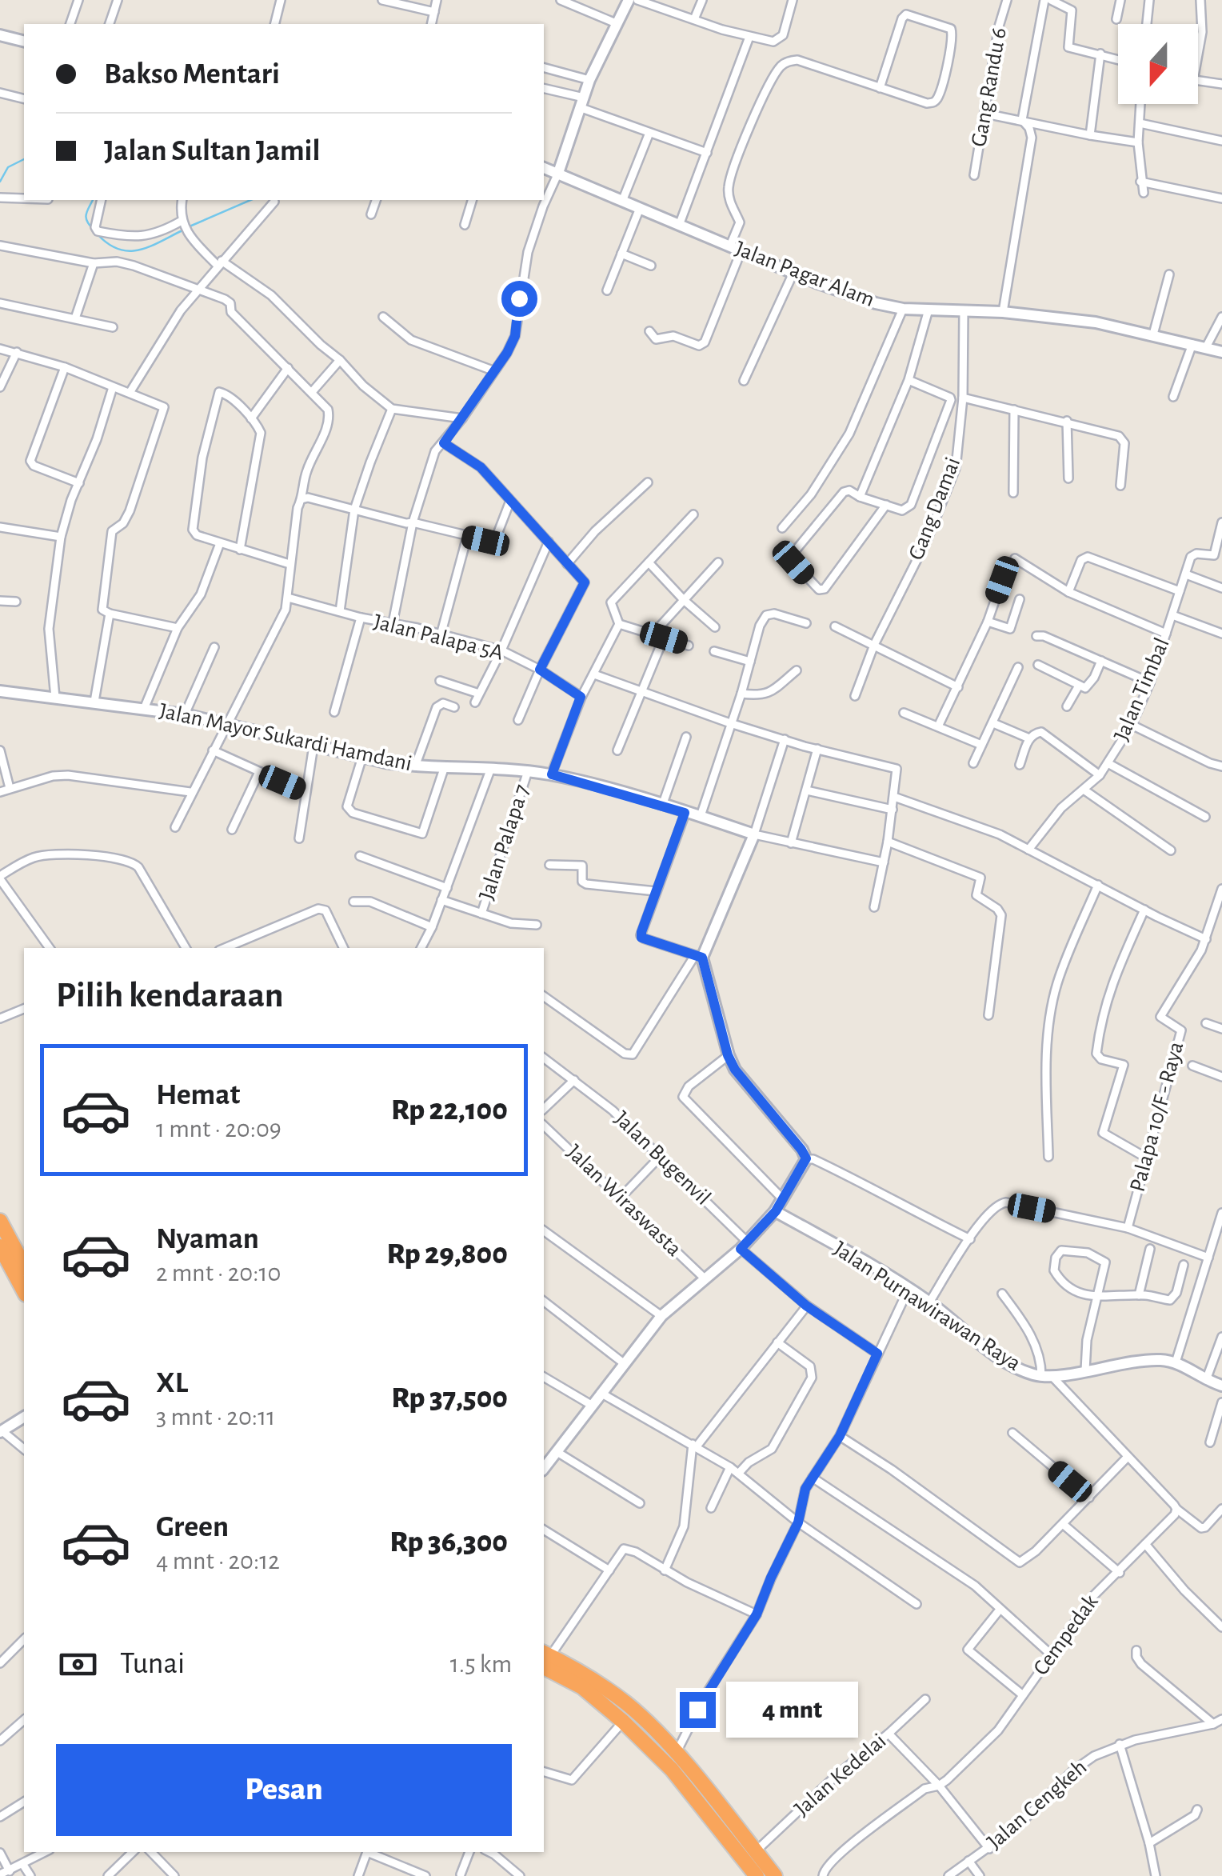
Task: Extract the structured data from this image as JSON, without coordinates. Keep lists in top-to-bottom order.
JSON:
{
  "streets": {
    "street": [
      "Gang Randu 6",
      "Jalan Pagar Alam",
      "Gang Damai",
      "Jalan Palapa 5A",
      "Jalan Timbal",
      "Jalan Mayor Sukardi Hamdani",
      "Jalan Palapa 7",
      "Palapa 10/F - Raya",
      "Jalan Bugenvil",
      "Jalan Wiraswasta",
      "Jalan Purnawirawan Raya",
      "Cempedak",
      "Jalan Kedelai",
      "Jalan Cengkeh"
    ]
  },
  "crossings": [
    ["Jalan Pagar Alam", "Gang Damai"],
    ["Jalan Mayor Sukardi Hamdani", "Jalan Palapa 7"]
  ],
  "north": "bottom",
  "page": {
    "banner": ["Bakso Mentari", "Jalan Sultan Jamil"],
    "heading": "Pilih kendaraan",
    "list": [
      {
        "name": "Hemat",
        "note": "1 mnt · 20:09",
        "value": "Rp 22,100"
      },
      {
        "name": "Nyaman",
        "note": "2 mnt · 20:10",
        "value": "Rp 29,800"
      },
      {
        "name": "XL",
        "note": "3 mnt · 20:11",
        "value": "Rp 37,500"
      },
      {
        "name": "Green",
        "note": "4 mnt · 20:12",
        "value": "Rp 36,300"
      }
    ],
    "pay": ["Tunai", "1.5 km"],
    "bubble": "4 mnt",
    "buttons": "Pesan"
  }
}
